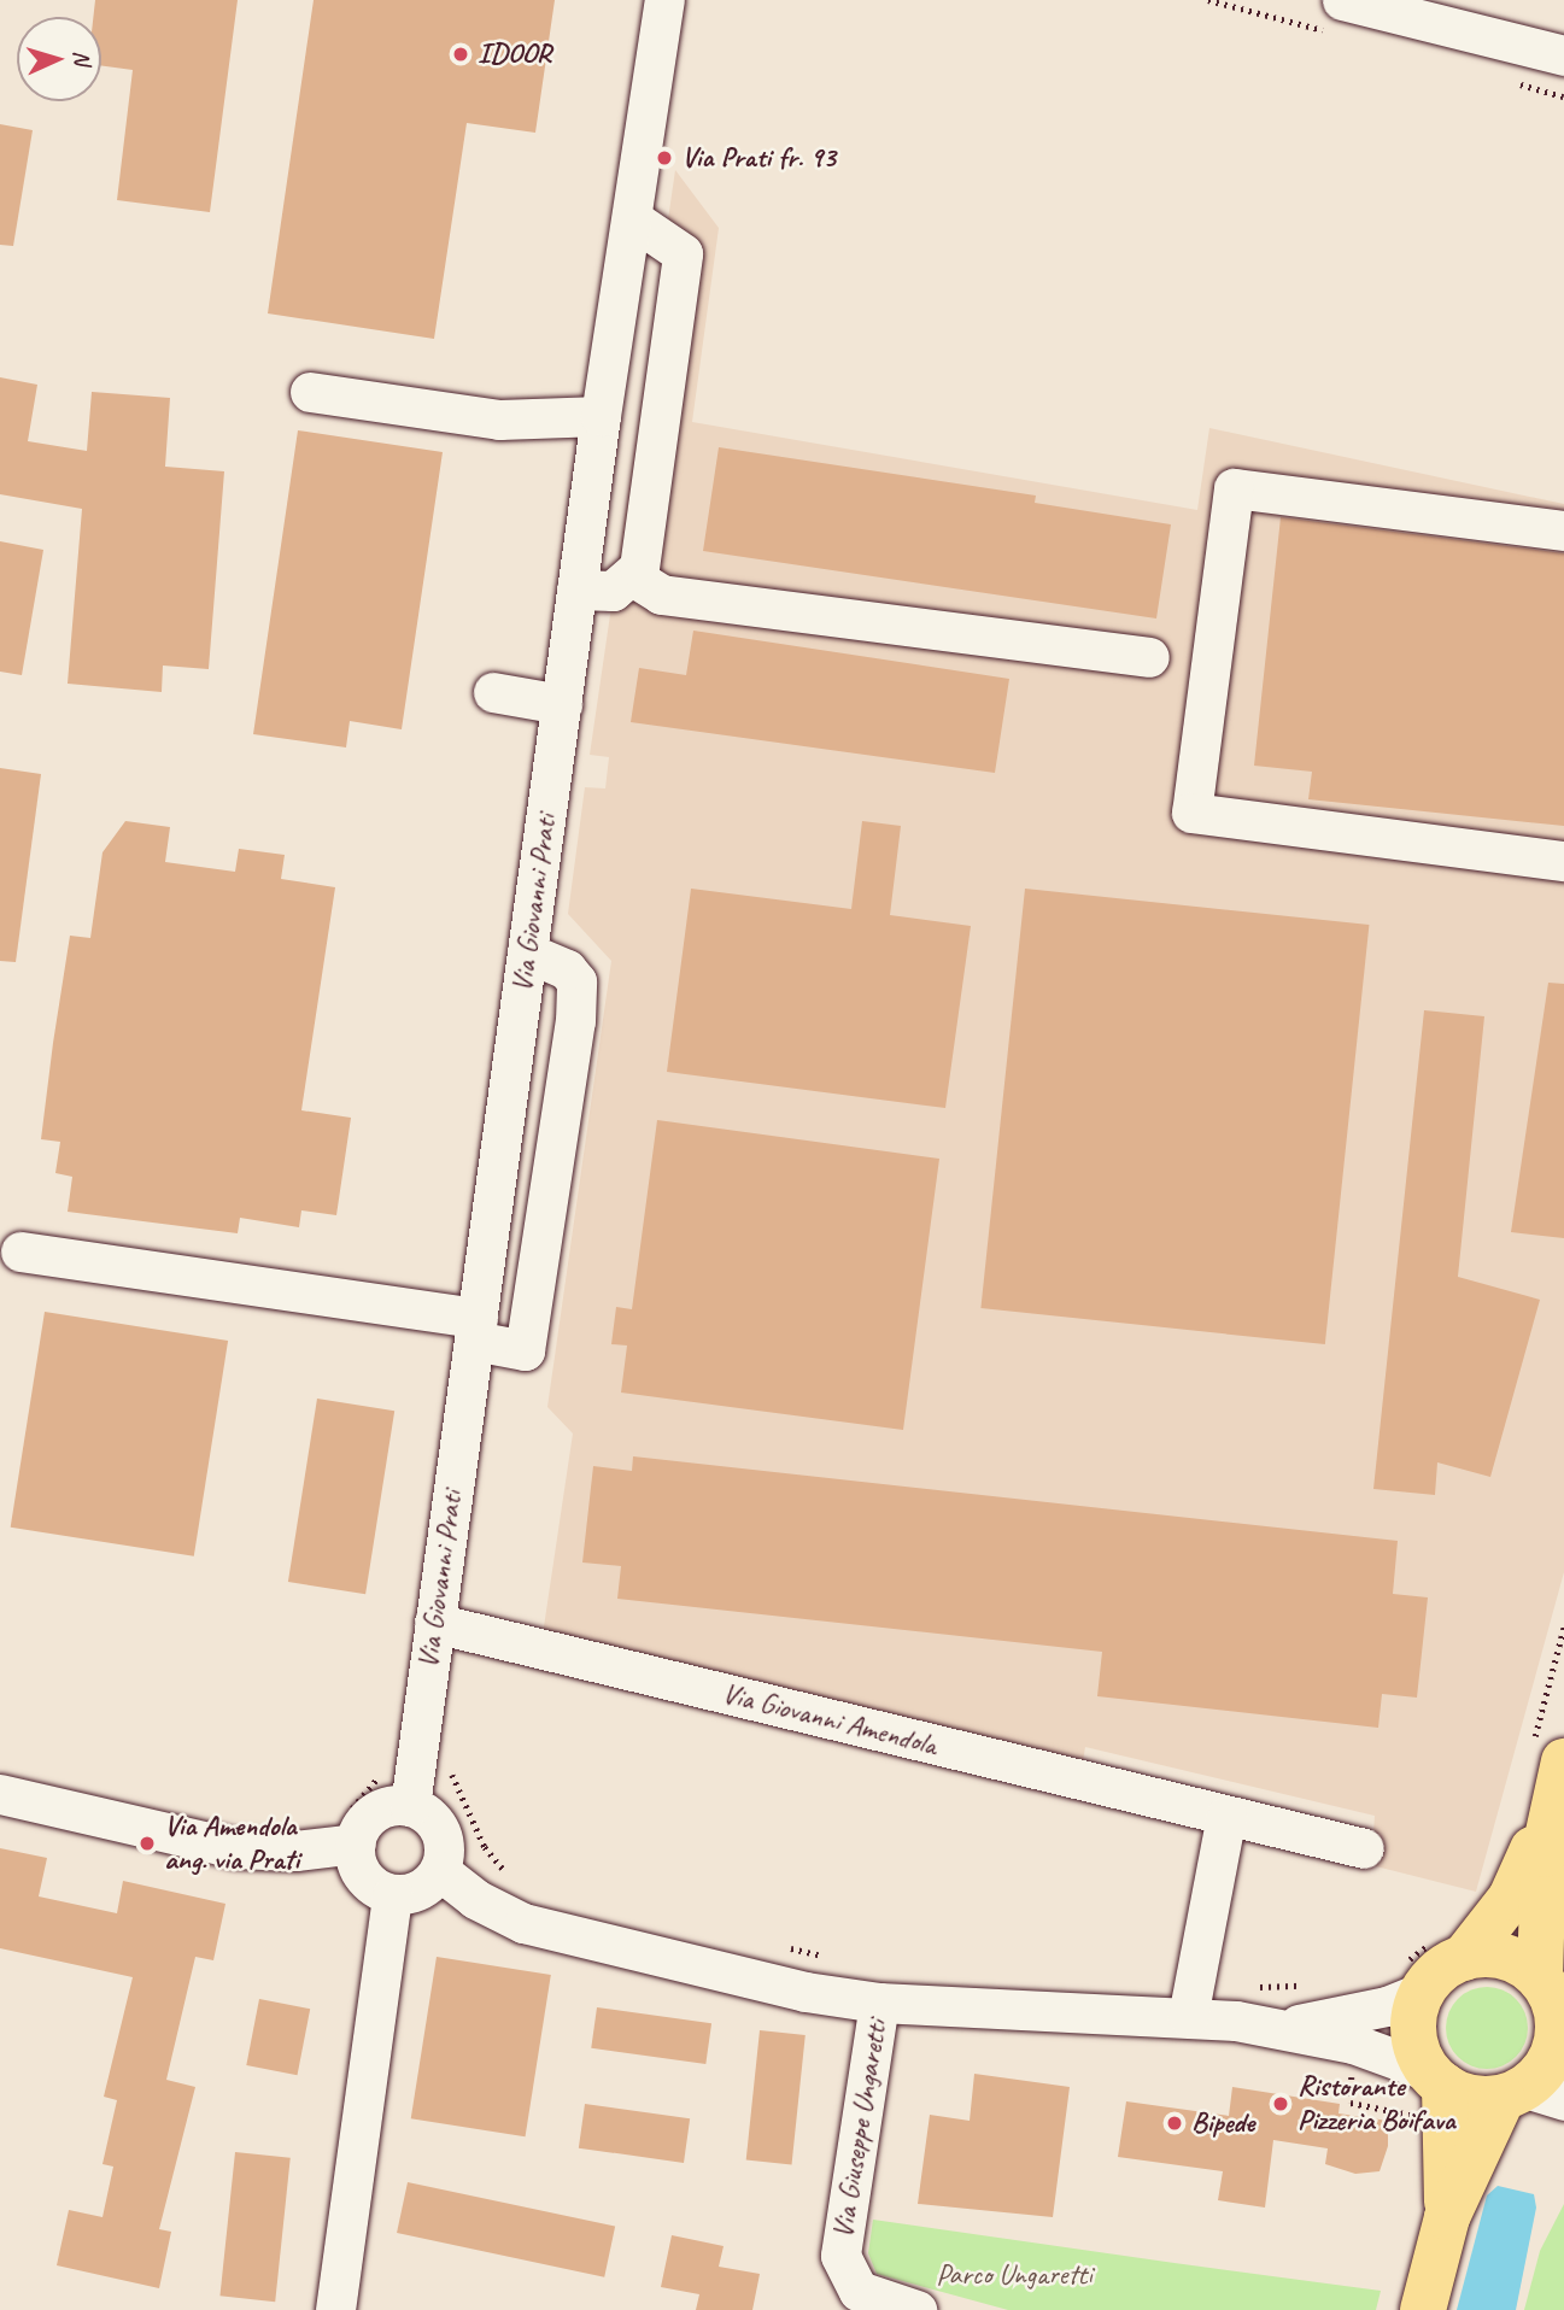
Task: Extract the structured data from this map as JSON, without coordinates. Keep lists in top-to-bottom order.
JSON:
{
  "streets": {
    "street": ["Via Giovanni Prati", "Via Giovanni Amendola", "Via Giuseppe Ungaretti"]
  },
  "crossings": [
    ["Via Giovanni Prati", "Via Giovanni Amendola"]
  ],
  "parks": ["Parco Ungaretti"],
  "places": [
    "IDOOR",
    "Via Prati fr. 93",
    "Via Amendola ang. via Prati",
    "Ristorante Pizzeria Boifava",
    "Bipede"
  ],
  "north": "right"
}
